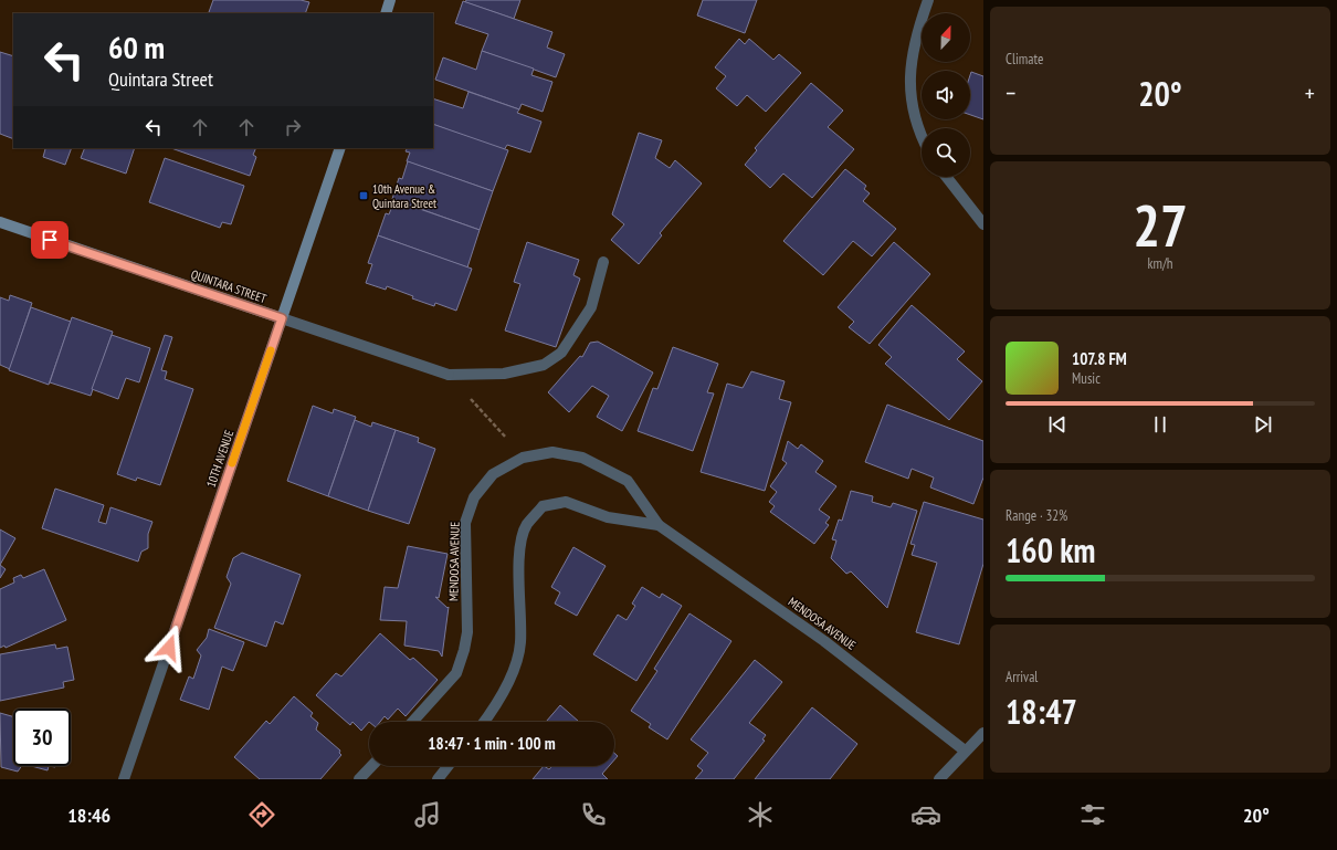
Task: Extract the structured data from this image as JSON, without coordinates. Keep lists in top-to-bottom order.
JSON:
{
  "streets": {
    "street": ["QUINTARA STREET", "10TH AVENUE", "MENDOSA AVENUE"]
  },
  "crossings": [
    ["QUINTARA STREET", "10TH AVENUE"]
  ],
  "places": {
    "transit": ["10th Avenue & Quintara Street"]
  },
  "north": "top",
  "page": {
    "tile": [
      "Climate",
      ["27", "km/h"],
      ["Range · 32%", "160 km"],
      ["Arrival", "18:47"]
    ],
    "turn": ["60 m", "Quintara Street"],
    "heat": ["−", "20°", "+"],
    "song": ["107.8 FM", "Music"],
    "limit": "30",
    "trip": "18:47 · 1 min · 100 m",
    "tabs": ["18:46", "20°"]
  }
}
